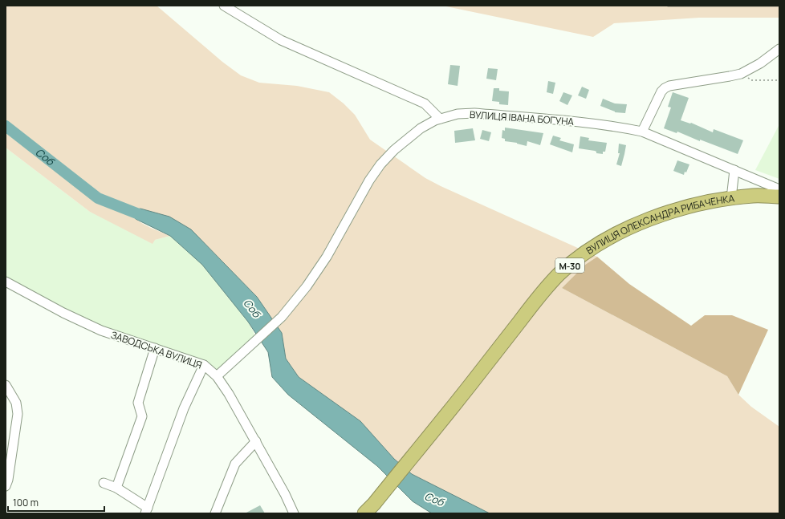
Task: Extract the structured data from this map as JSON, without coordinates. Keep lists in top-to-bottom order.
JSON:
{
  "streets": {
    "highway": ["ВУЛИЦЯ ОЛЕКСАНДРА РИБАЧЕНКА", "М-30"],
    "street": ["ВУЛИЦЯ ІВАНА БОГУНА", "ЗАВОДСЬКА ВУЛИЦЯ"]
  },
  "crossings": [
    ["ВУЛИЦЯ ІВАНА БОГУНА", "ЗАВОДСЬКА ВУЛИЦЯ"]
  ],
  "water": ["Соб"],
  "scale_bar": "100 m"
}
